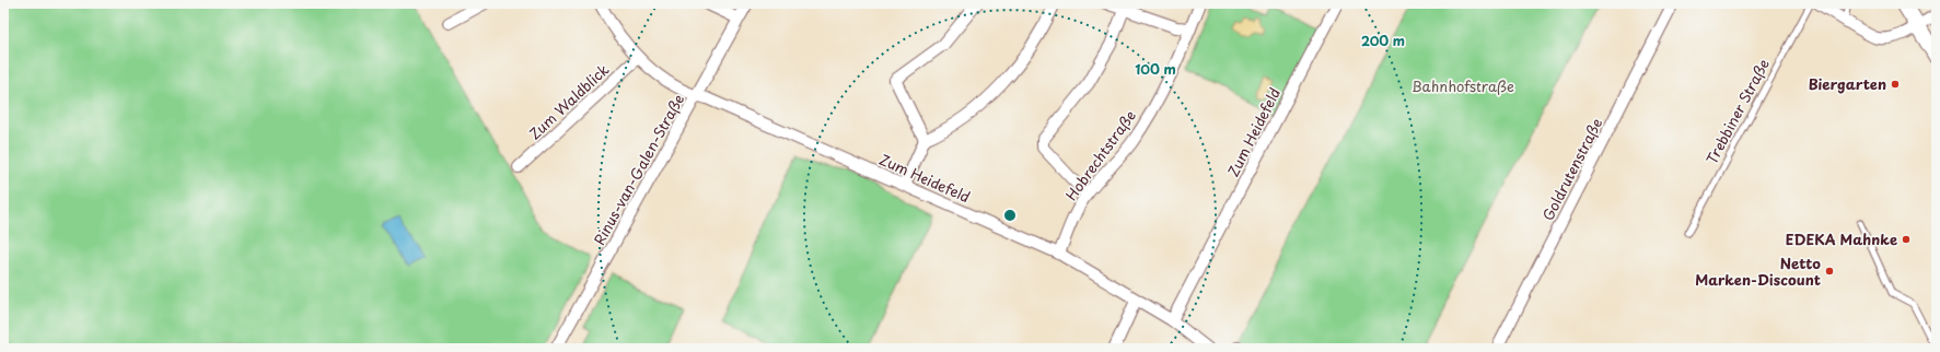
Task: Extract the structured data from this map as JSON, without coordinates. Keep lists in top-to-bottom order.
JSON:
{
  "streets": {
    "street": [
      "Zum Waldblick",
      "Zum Heidefeld",
      "Hobrechtstraße",
      "Rinus-van-Galen-Straße",
      "Goldrutenstraße"
    ],
    "lane": ["Trebbiner Straße"]
  },
  "crossings": [
    ["Zum Waldblick", "Zum Heidefeld"],
    ["Zum Heidefeld", "Hobrechtstraße"],
    ["Zum Heidefeld", "Rinus-van-Galen-Straße"]
  ],
  "parks": ["Bahnhofstraße"],
  "places": ["Biergarten", "EDEKA Mahnke", "Netto Marken-Discount"],
  "rings": ["200 m", "100 m"]
}
